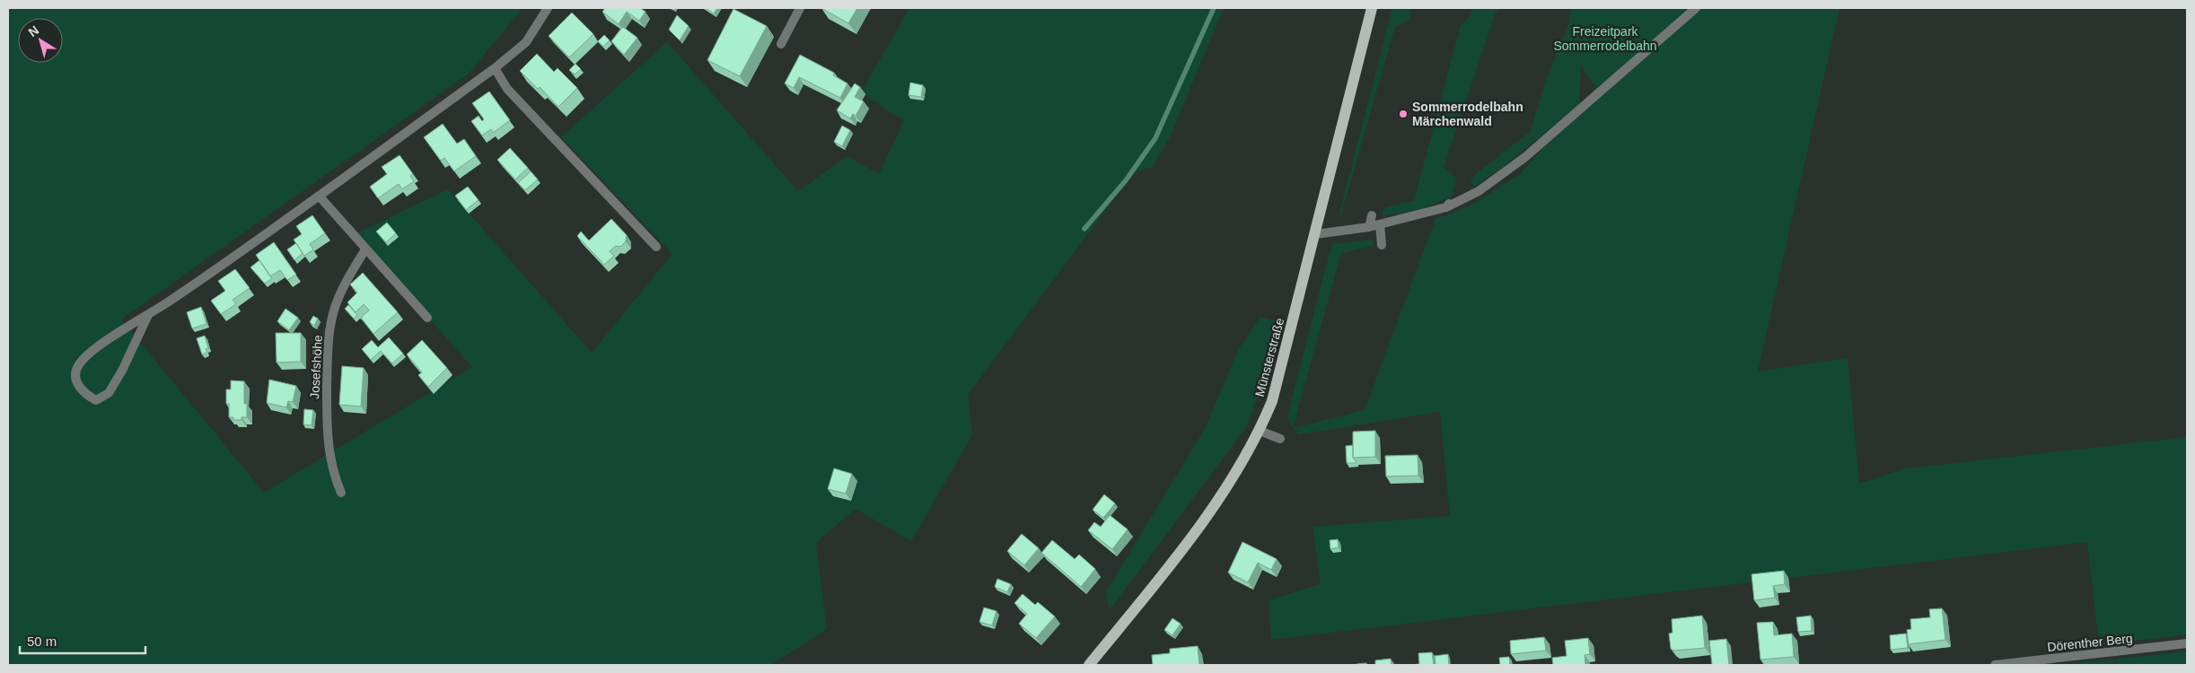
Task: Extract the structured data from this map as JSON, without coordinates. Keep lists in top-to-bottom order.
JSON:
{
  "streets": {
    "main road": ["Münsterstraße"],
    "street": ["Josefshöhe", "Dörenther Berg"]
  },
  "parks": ["Freizeitpark Sommerrodelbahn"],
  "places": ["Sommerrodelbahn Märchenwald"],
  "scale_bar": "50 m",
  "north": "top left"
}
